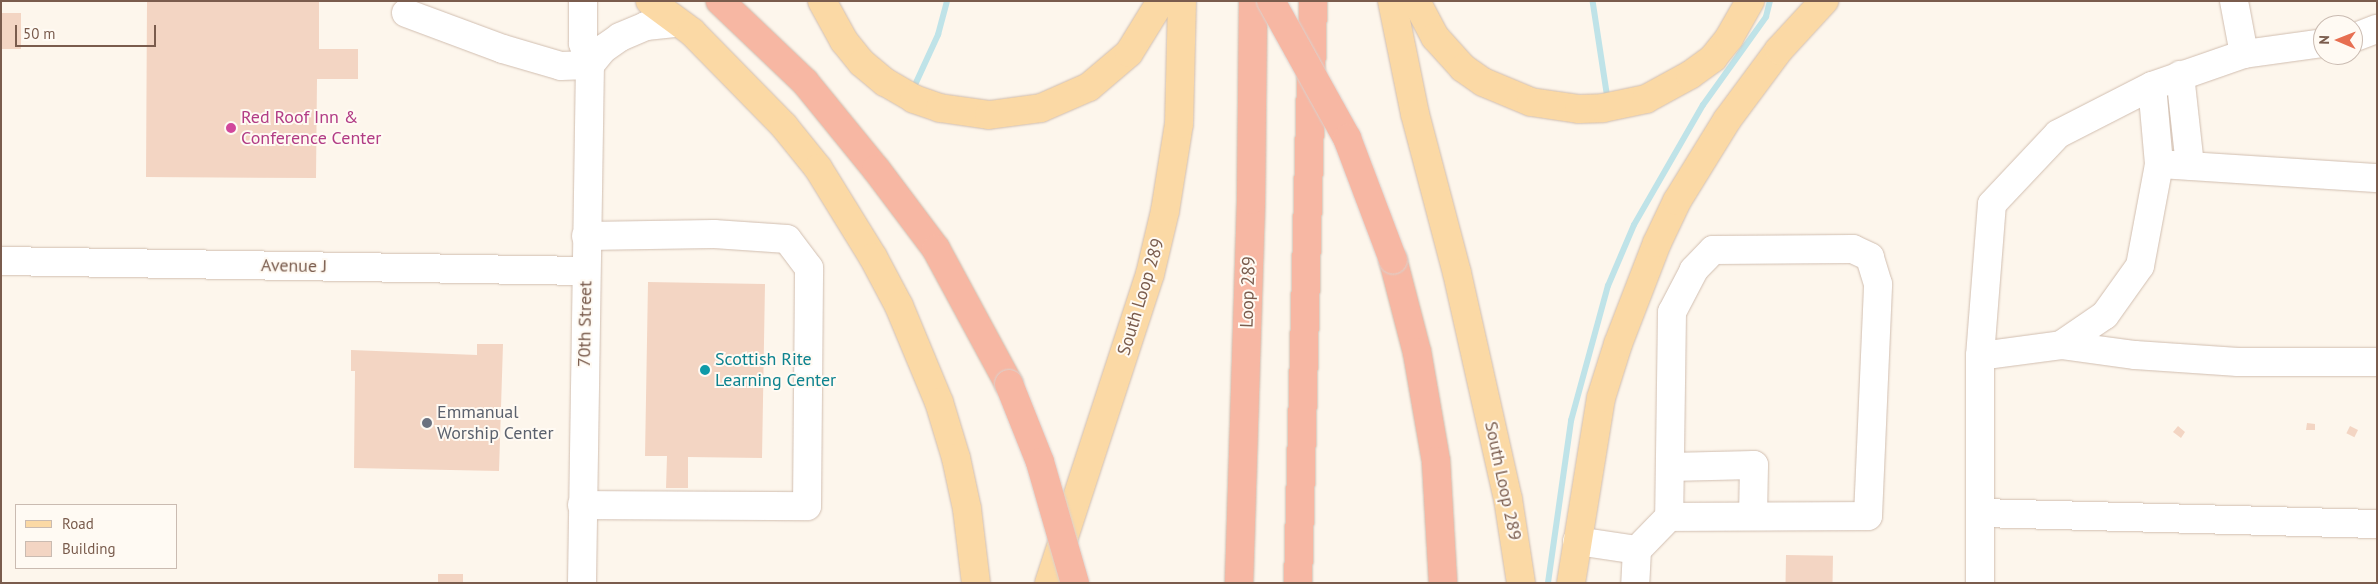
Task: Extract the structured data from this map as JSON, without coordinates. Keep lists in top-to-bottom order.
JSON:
{
  "streets": {
    "highway": ["Loop 289"],
    "main road": ["South Loop 289"],
    "street": ["Avenue J", "70th Street"]
  },
  "crossings": [
    ["Avenue J", "70th Street"]
  ],
  "places": ["Red Roof Inn & Conference Center", "Scottish Rite Learning Center", "Emmanual Worship Center"],
  "legend": ["Road", "Building"],
  "scale_bar": "50 m",
  "north": "left"
}
